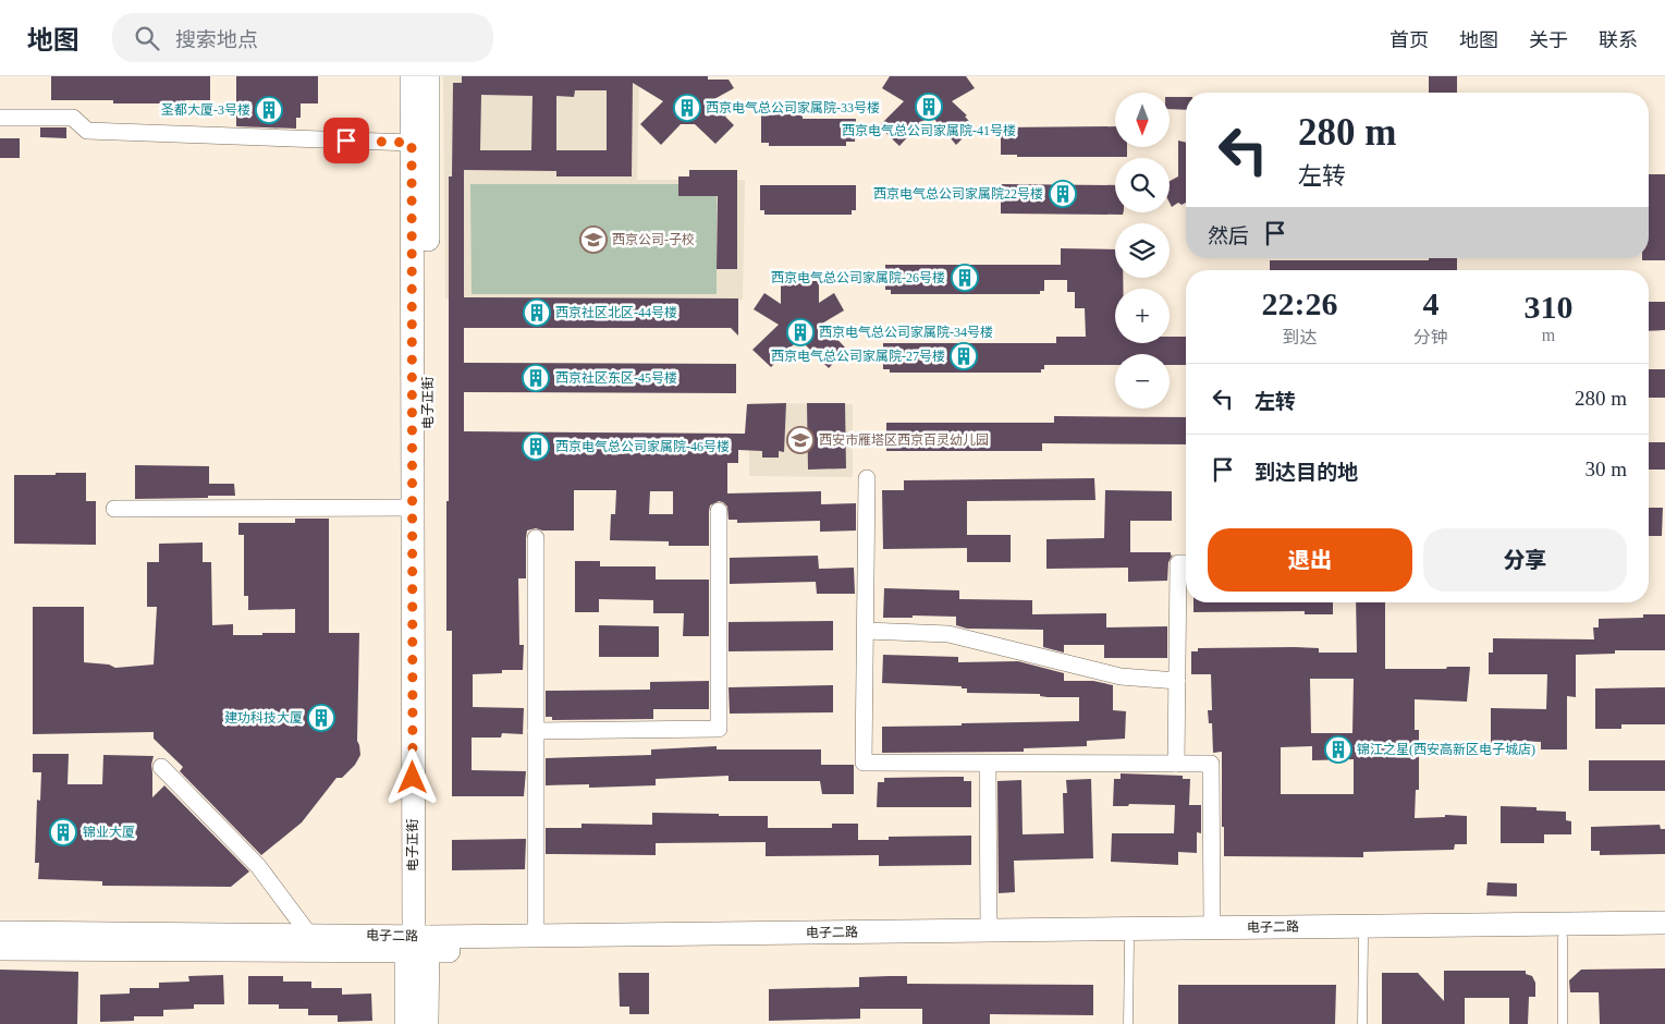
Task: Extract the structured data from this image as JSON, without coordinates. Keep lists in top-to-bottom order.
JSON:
{
  "streets": {
    "main road": ["电子正街", "电子二路"]
  },
  "crossings": [
    ["电子正街", "电子二路"]
  ],
  "places": {
    "building": [
      "西京电气总公司家属院-41号楼",
      "西京电气总公司家属院-33号楼",
      "圣都大厦-3号楼",
      "西京电气总公司家属院22号楼",
      "西京电气总公司家属院-26号楼",
      "西京社区北区-44号楼",
      "西京电气总公司家属院-34号楼",
      "西京电气总公司家属院-27号楼",
      "西京社区东区-45号楼",
      "西京电气总公司家属院-46号楼",
      "建功科技大厦",
      "锦江之星(西安高新区电子城店)",
      "锦业大厦"
    ],
    "school or university": ["西京公司-子校", "西安市雁塔区西京百灵幼儿园"]
  },
  "north": "bottom",
  "page": {
    "header": "地图",
    "search": "搜索地点",
    "nav": [
      "首页",
      "地图",
      "关于",
      "联系"
    ],
    "map_buttons": ["+", "−"],
    "turn": ["280 m", "左转"],
    "then": "然后",
    "eta": [
      "22:26",
      "到达",
      "4",
      "分钟",
      "310",
      "m"
    ],
    "list": [
      {
        "name": "左转",
        "value": "280 m"
      },
      {
        "name": "到达目的地",
        "value": "30 m"
      }
    ],
    "buttons": ["退出", "分享"]
  }
}
